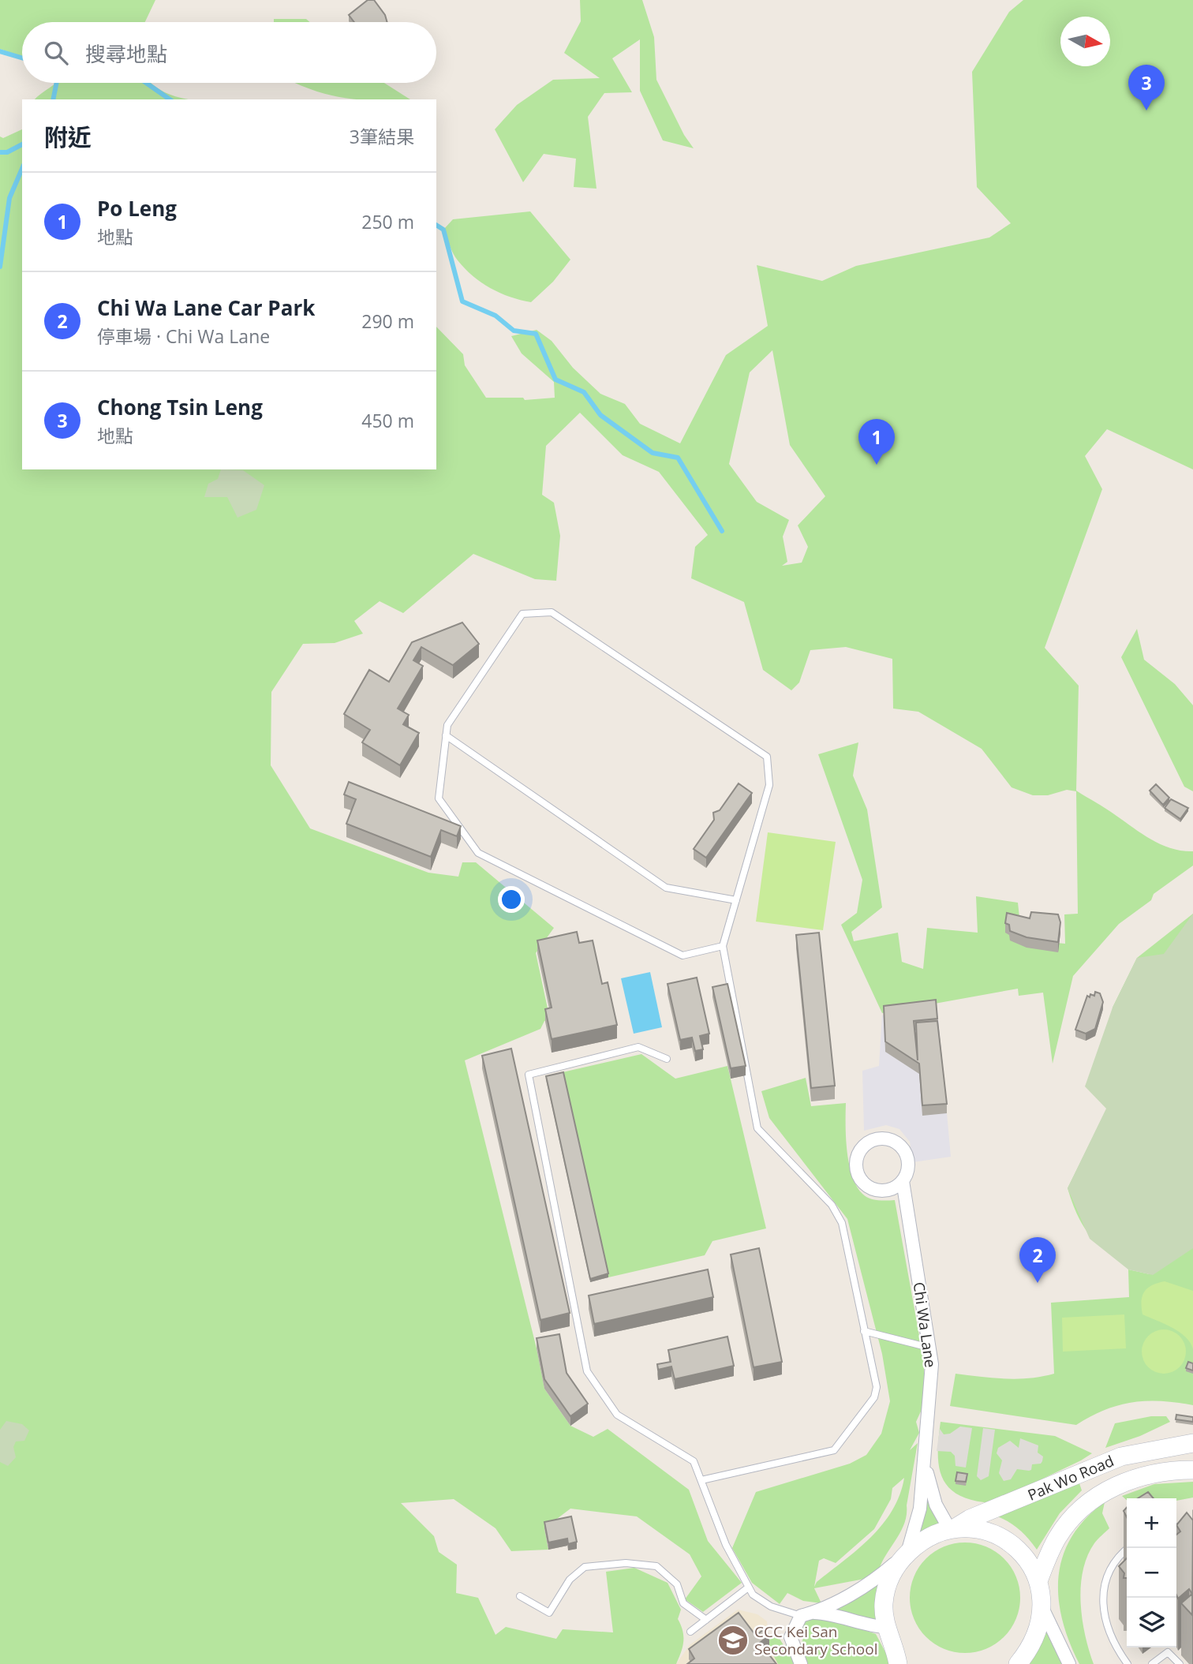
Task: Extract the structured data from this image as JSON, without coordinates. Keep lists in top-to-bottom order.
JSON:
{
  "streets": {
    "main road": ["Pak Wo Road"],
    "street": ["Chi Wa Lane"]
  },
  "crossings": [
    ["Chi Wa Lane", "Pak Wo Road"]
  ],
  "places": {
    "school or university": ["CCC Kei San Secondary School"]
  },
  "north": "right",
  "page": {
    "search": "搜尋地點",
    "pins": ["3", "1", "2"],
    "heading": ["附近", "3筆結果"],
    "list": [
      {
        "mark": "1",
        "name": "Po Leng",
        "note": "地點",
        "value": "250 m"
      },
      {
        "mark": "2",
        "name": "Chi Wa Lane Car Park",
        "note": "停車場 · Chi Wa Lane",
        "value": "290 m"
      },
      {
        "mark": "3",
        "name": "Chong Tsin Leng",
        "note": "地點",
        "value": "450 m"
      }
    ],
    "map_buttons": ["+", "−"]
  }
}
